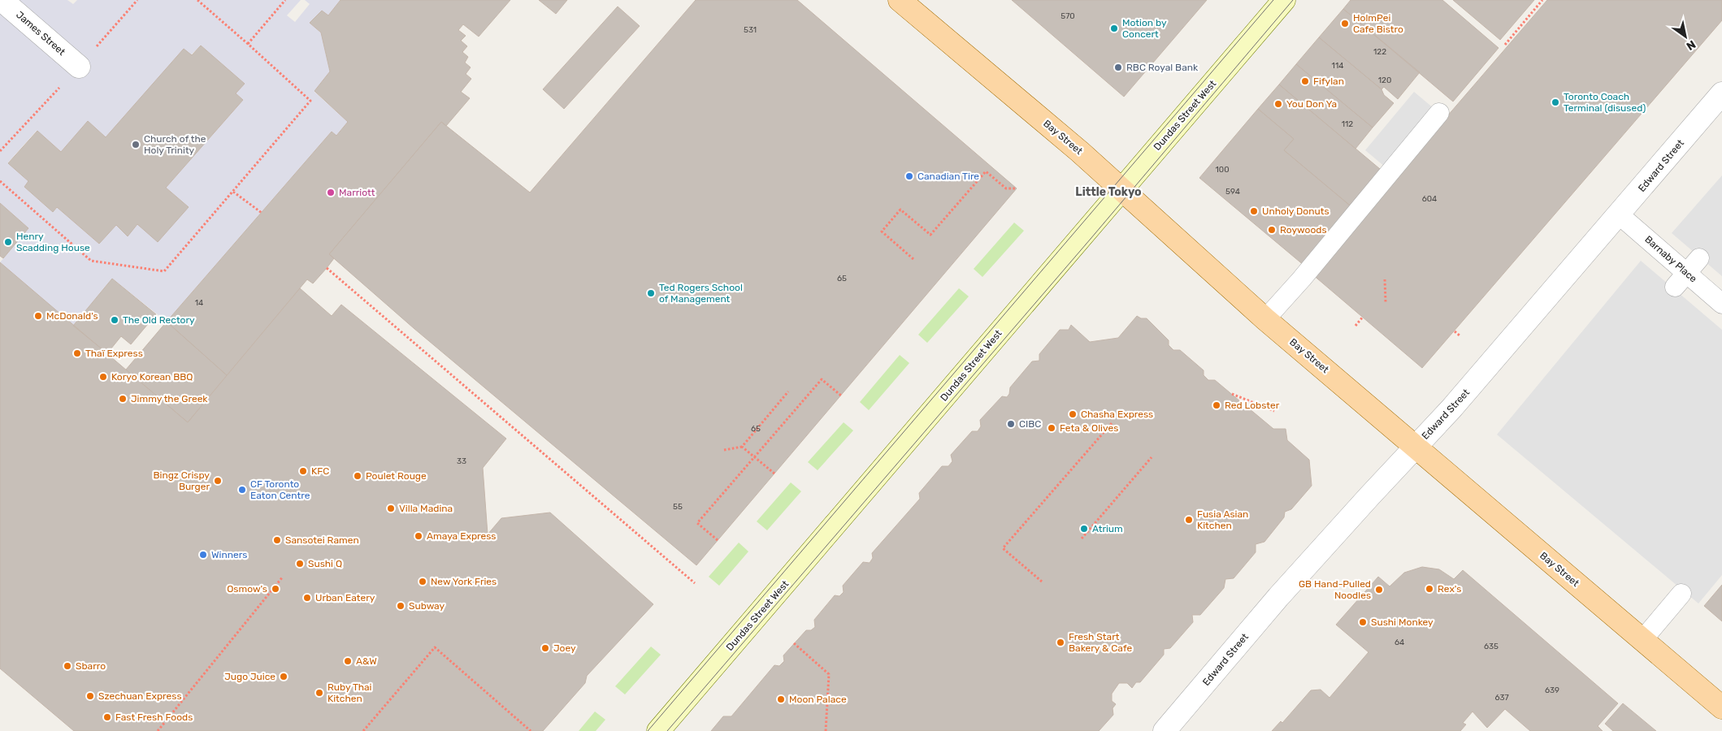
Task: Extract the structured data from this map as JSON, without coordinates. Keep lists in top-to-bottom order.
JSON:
{
  "streets": {
    "main road": ["Dundas Street West", "Bay Street"],
    "street": ["James Street", "Edward Street"],
    "lane": ["Barnaby Place"]
  },
  "crossings": [
    ["Dundas Street West", "Bay Street"],
    ["Bay Street", "Edward Street"],
    ["Edward Street", "Barnaby Place"]
  ],
  "districts": ["Little Tokyo"],
  "places": [
    "HolmPei Cafe Bistro",
    "Motion by Concert",
    "RBC Royal Bank",
    "Fifylan",
    "Toronto Coach Terminal (disused)",
    "You Don Ya",
    "Church of the Holy Trinity",
    "Canadian Tire",
    "Marriott",
    "Unholy Donuts",
    "Roywoods",
    "Henry Scadding House",
    "Ted Rogers School of Management",
    "McDonald's",
    "The Old Rectory",
    "Thaï Express",
    "Koryo Korean BBQ",
    "Jimmy the Greek",
    "Red Lobster",
    "Chasha Express",
    "CIBC",
    "Feta & Olives",
    "KFC",
    "Poulet Rouge",
    "Bingz Crispy Burger",
    "CF Toronto Eaton Centre",
    "Villa Madina",
    "Fusia Asian Kitchen",
    "Atrium",
    "Amaya Express",
    "Sansotei Ramen",
    "Winners",
    "Sushi Q",
    "New York Fries",
    "Osmow's",
    "Rex's",
    "GB Hand-Pulled Noodles",
    "Urban Eatery",
    "Subway",
    "Sushi Monkey",
    "Fresh Start Bakery & Cafe",
    "Joey",
    "A&W",
    "Sbarro",
    "Jugo Juice",
    "Ruby Thai Kitchen",
    "Szechuan Express",
    "Moon Palace",
    "Fast Fresh Foods"
  ],
  "house_numbers": [
    "570",
    "531",
    "122",
    "114",
    "120",
    "112",
    "100",
    "594",
    "604",
    "65",
    "14",
    "65",
    "33",
    "55",
    "64",
    "635",
    "639",
    "637"
  ],
  "north": "bottom right"
}
